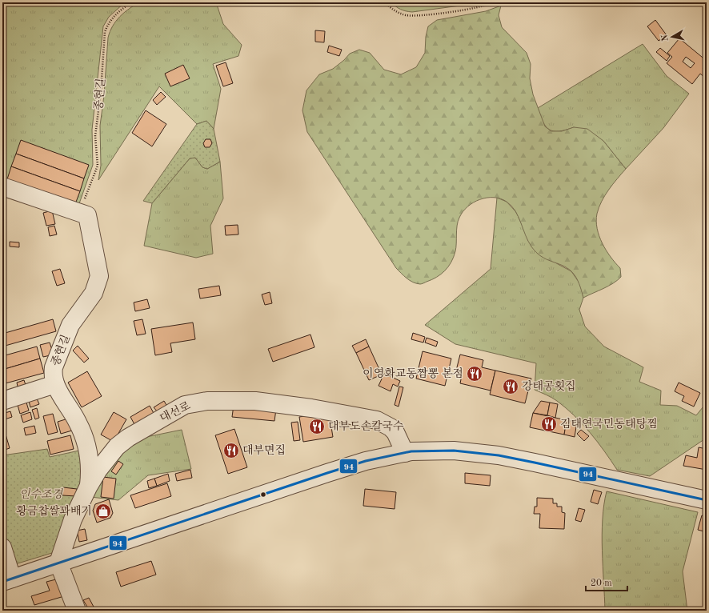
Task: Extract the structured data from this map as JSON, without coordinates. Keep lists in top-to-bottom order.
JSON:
{
  "streets": {
    "street": ["종현길", "대선로"]
  },
  "crossings": [
    ["종현길", "대선로"]
  ],
  "parks": ["인수조경"],
  "places": {
    "restaurant": [
      "이영화교동짬뽕 본점",
      "강태공횟집",
      "김태연국민동태탕찜",
      "대부도손칼국수",
      "대부면집"
    ],
    "shop": ["황금찹쌀꽈배기"]
  },
  "lines": ["transit line 94"],
  "scale_bar": "20 m",
  "north": "left"
}
